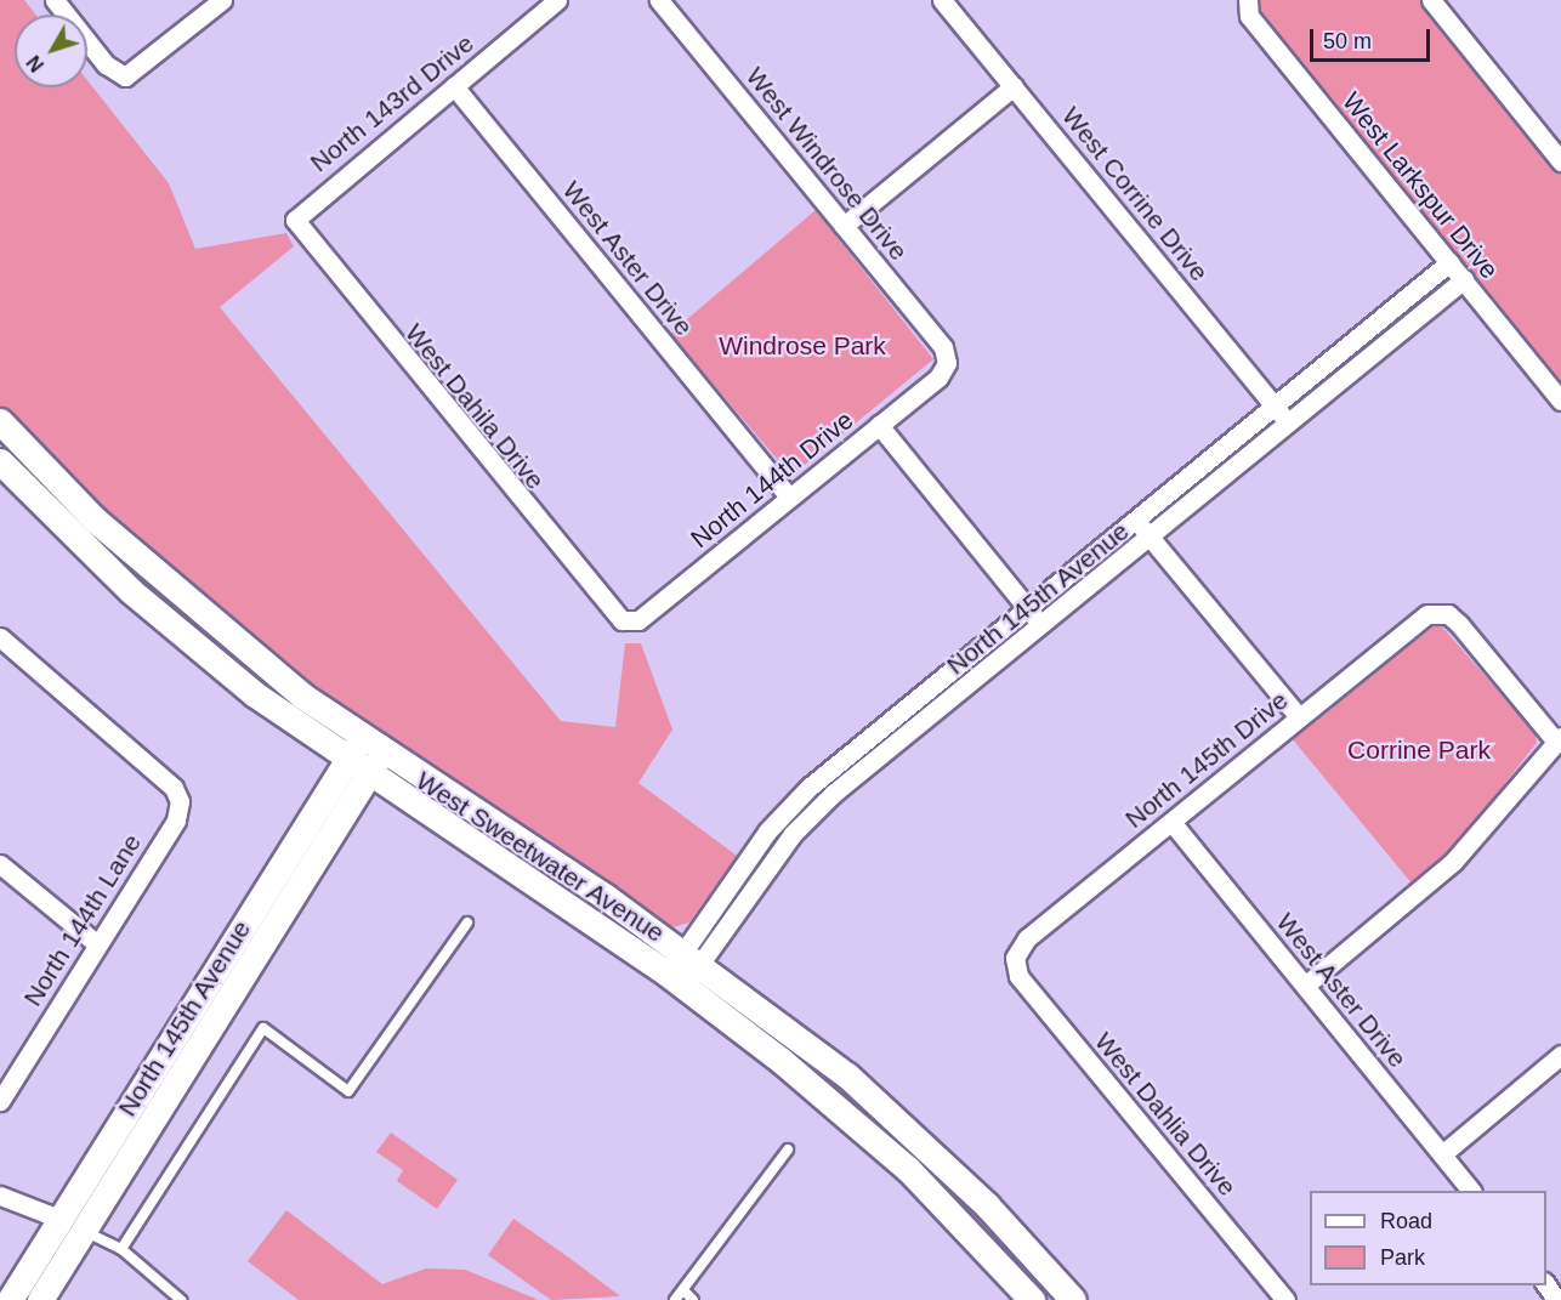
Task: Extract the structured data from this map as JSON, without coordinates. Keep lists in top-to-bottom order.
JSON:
{
  "streets": {
    "street": [
      "North 143rd Drive",
      "West Windrose Drive",
      "West Larkspur Drive",
      "West Corrine Drive",
      "West Aster Drive",
      "West Dahila Drive",
      "North 144th Drive",
      "North 145th Avenue",
      "North 145th Drive",
      "West Sweetwater Avenue",
      "North 144th Lane",
      "West Dahlia Drive"
    ]
  },
  "crossings": [
    ["North 143rd Drive", "West Aster Drive"],
    ["North 143rd Drive", "West Dahila Drive"],
    ["West Windrose Drive", "North 144th Drive"],
    ["West Larkspur Drive", "North 145th Avenue"],
    ["West Corrine Drive", "North 145th Avenue"],
    ["West Aster Drive", "North 144th Drive"],
    ["West Aster Drive", "North 145th Drive"],
    ["West Dahila Drive", "North 144th Drive"],
    ["North 145th Avenue", "West Sweetwater Avenue"],
    ["North 145th Drive", "West Dahlia Drive"]
  ],
  "parks": ["Windrose Park", "Corrine Park"],
  "legend": ["Road", "Park"],
  "scale_bar": "50 m",
  "north": "bottom left"
}
